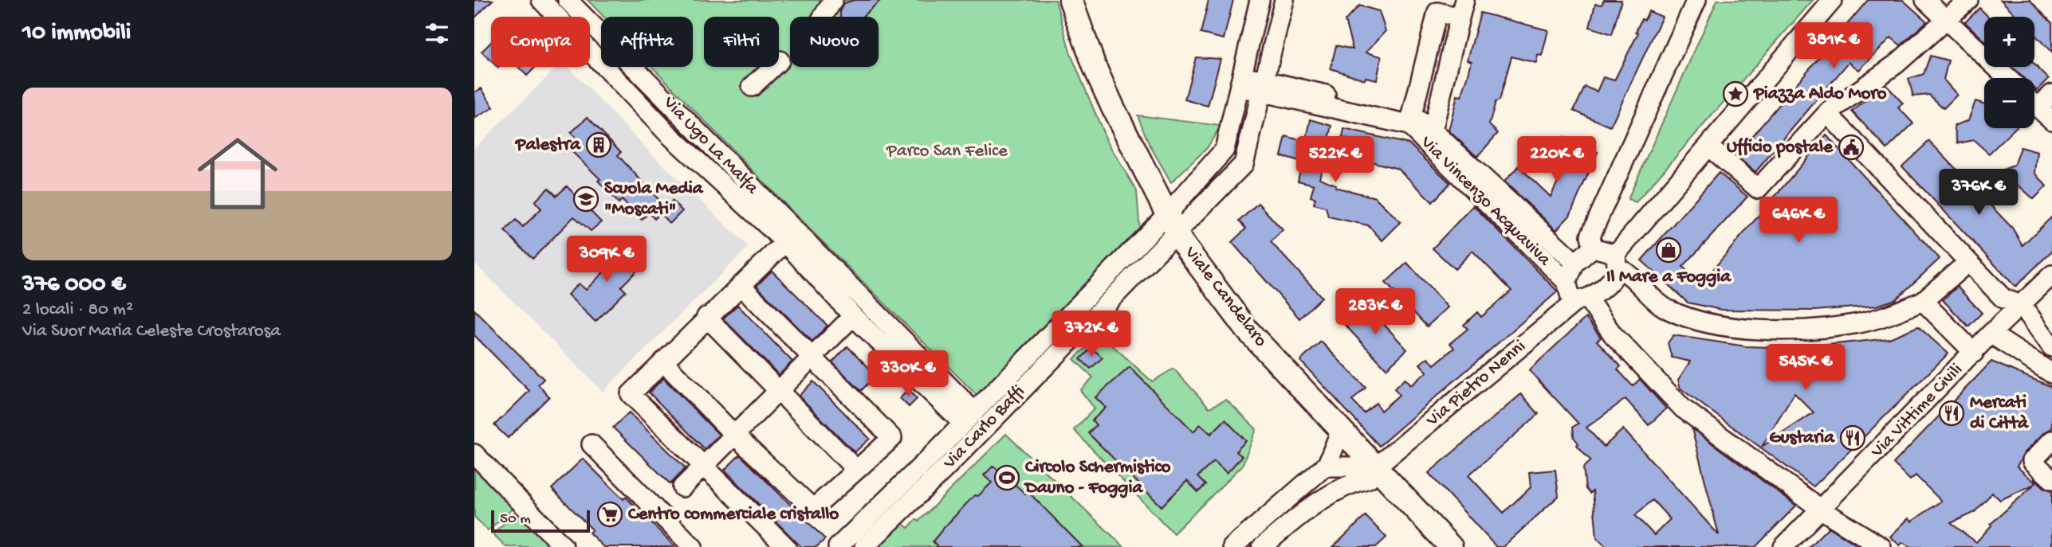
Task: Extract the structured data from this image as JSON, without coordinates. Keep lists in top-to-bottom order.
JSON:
{
  "streets": {
    "main road": ["Viale Candelaro"],
    "street": [
      "Via Ugo La Malfa",
      "Via Vincenzo Acquaviva",
      "Via Pietro Nenni",
      "Via Vittime Civili",
      "Via Carlo Baffi"
    ]
  },
  "crossings": [
    ["Via Ugo La Malfa", "Via Carlo Baffi"],
    ["Via Vincenzo Acquaviva", "Via Carlo Baffi"],
    ["Viale Candelaro", "Via Pietro Nenni"],
    ["Viale Candelaro", "Via Carlo Baffi"]
  ],
  "parks": ["Parco San Felice"],
  "places": {
    "place": ["Piazza Aldo Moro"],
    "building": ["Palestra"],
    "public building": ["Ufficio postale"],
    "school or university": ["Scuola Media \"Moscati\""],
    "shop": ["Il Mare a Foggia"],
    "restaurant": ["Mercati di Città", "Gustaria"],
    "sports": ["Circolo Schermistico Dauno - Foggia"],
    "supermarket": ["Centro commerciale cristallo"]
  },
  "scale_bar": "50 m",
  "page": {
    "heading": "10 immobili",
    "map_buttons": ["+", "−"],
    "chip": [
      "Compra",
      "Affitta",
      "Filtri",
      "Nuovo"
    ],
    "price": [
      "381K €",
      "522K €",
      "220K €",
      "376K €",
      "646K €",
      "309K €",
      "283K €",
      "372K €",
      "545K €",
      "330K €"
    ],
    "list": [
      {
        "name": "376 000 €",
        "note": "2 locali · 80 m² · Via Suor Maria Celeste Crostarosa"
      }
    ],
    "scale": "50 m"
  }
}
